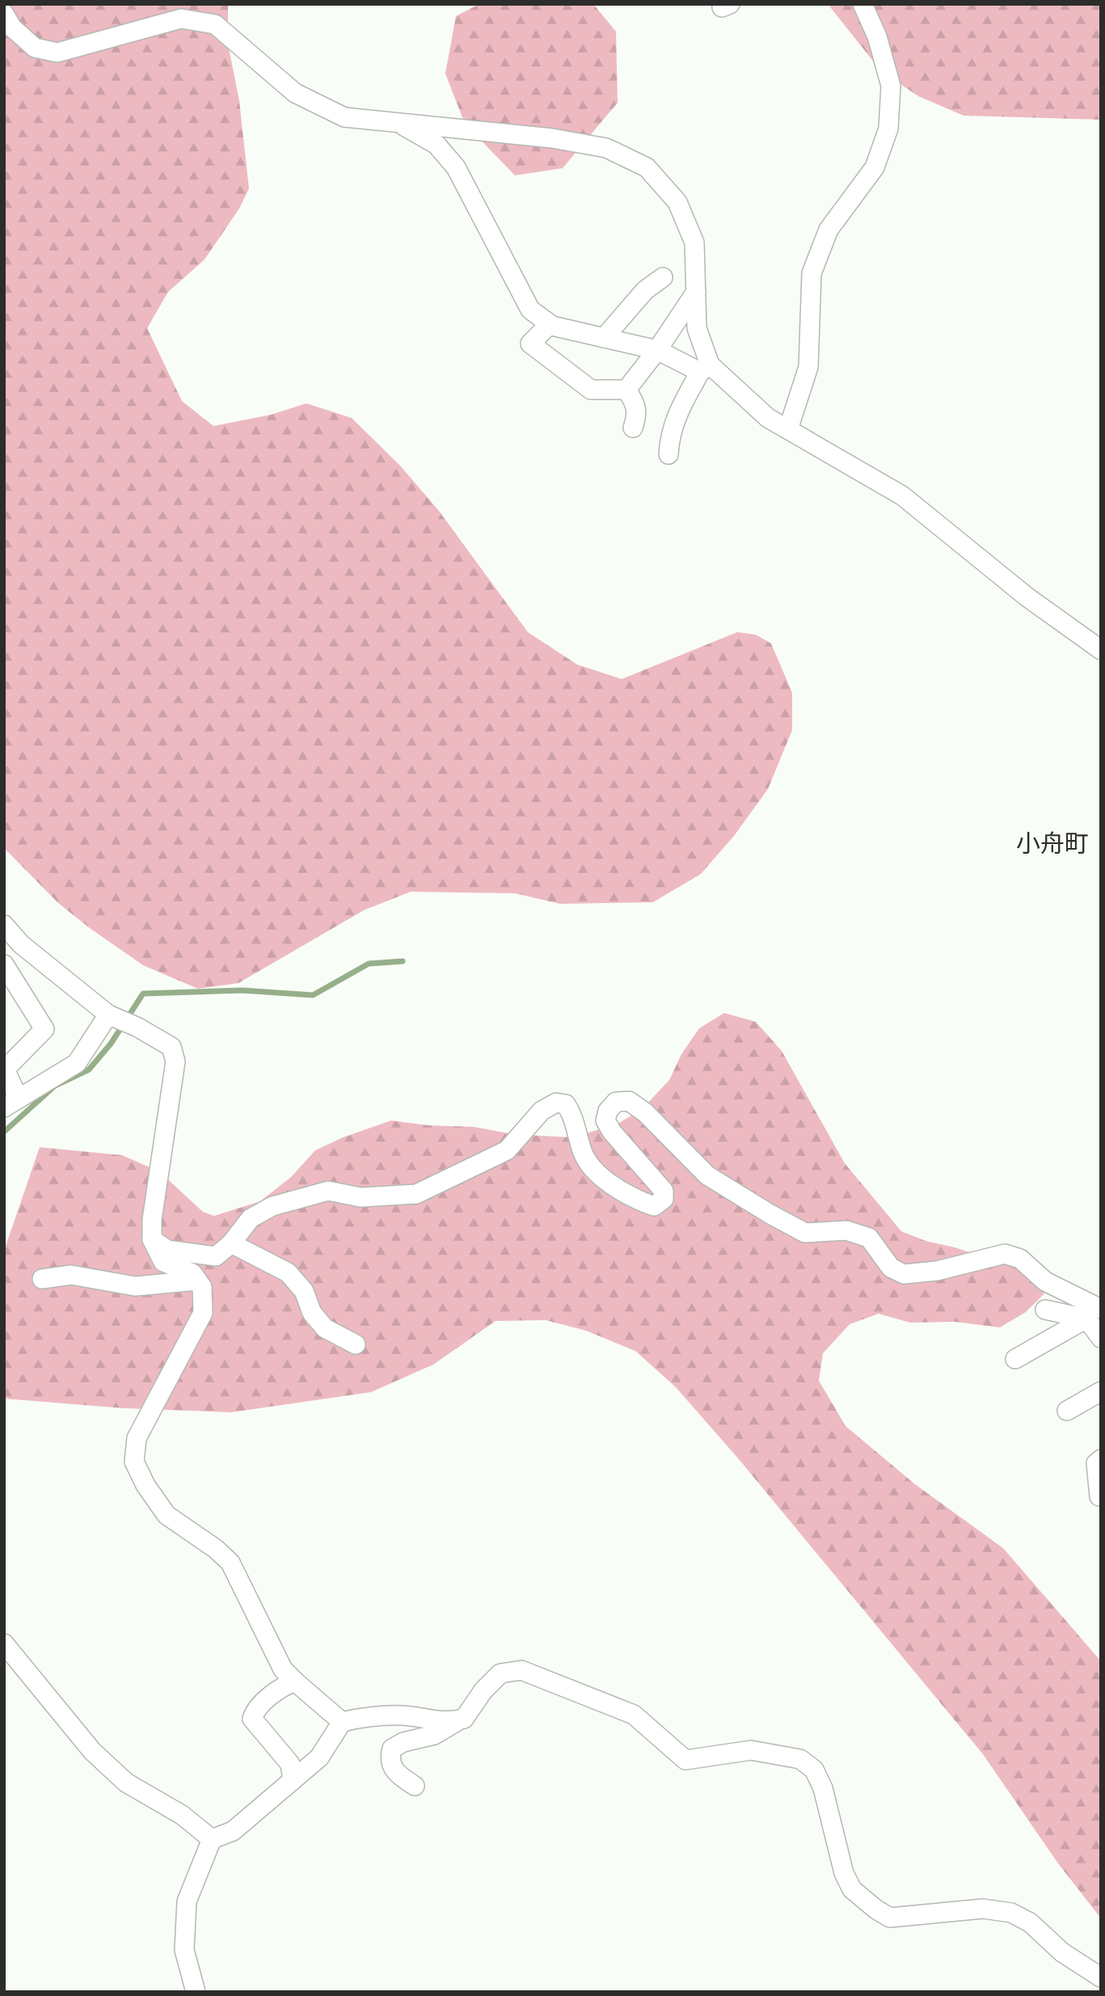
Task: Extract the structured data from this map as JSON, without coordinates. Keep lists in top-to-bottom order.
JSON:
{
  "districts": ["小舟町"]
}
